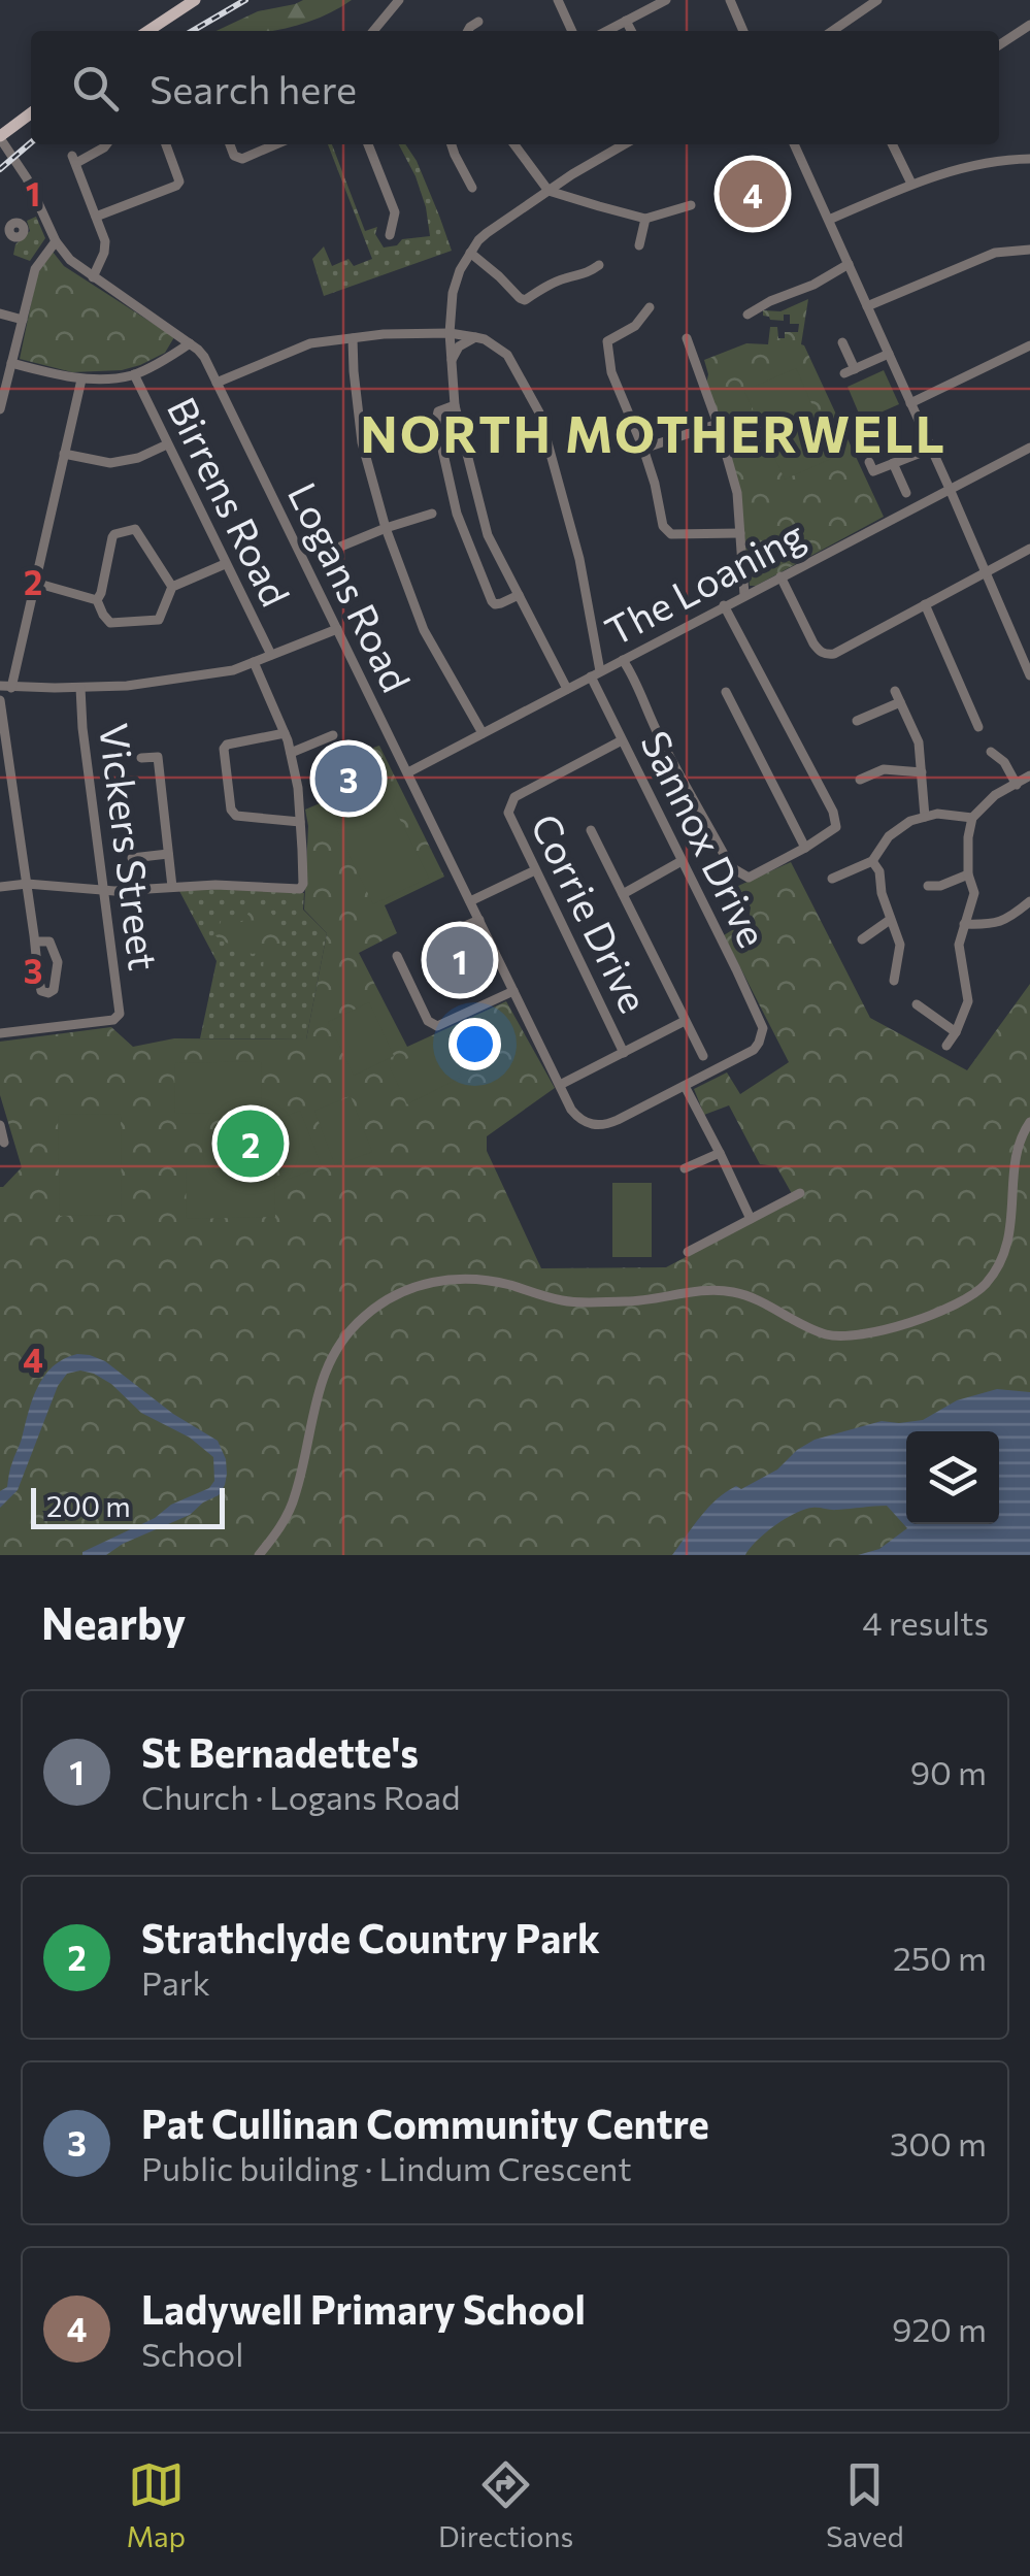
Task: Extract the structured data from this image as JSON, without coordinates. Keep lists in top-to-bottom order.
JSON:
{
  "streets": {
    "street": [
      "Birrens Road",
      "The Loaning",
      "Logans Road",
      "Sannox Drive",
      "Vickers Street",
      "Corrie Drive"
    ]
  },
  "crossings": [
    ["The Loaning", "Logans Road"],
    ["The Loaning", "Sannox Drive"],
    ["Logans Road", "Sannox Drive"],
    ["Sannox Drive", "Corrie Drive"]
  ],
  "districts": ["NORTH MOTHERWELL"],
  "scale_bar": "200 m",
  "page": {
    "search": "Search here",
    "pins": [
      "4",
      "3",
      "1",
      "2"
    ],
    "scale": "200 m",
    "heading": ["Nearby", "4 results"],
    "list": [
      {
        "mark": "1",
        "name": "St Bernadette's",
        "note": "Church · Logans Road",
        "value": "90 m"
      },
      {
        "mark": "2",
        "name": "Strathclyde Country Park",
        "note": "Park",
        "value": "250 m"
      },
      {
        "mark": "3",
        "name": "Pat Cullinan Community Centre",
        "note": "Public building · Lindum Crescent",
        "value": "300 m"
      },
      {
        "mark": "4",
        "name": "Ladywell Primary School",
        "note": "School",
        "value": "920 m"
      }
    ],
    "nav": ["Map", "Directions", "Saved"]
  },
  "grid": {
    "rows": [
      "1",
      "2",
      "3",
      "4"
    ]
  }
}
